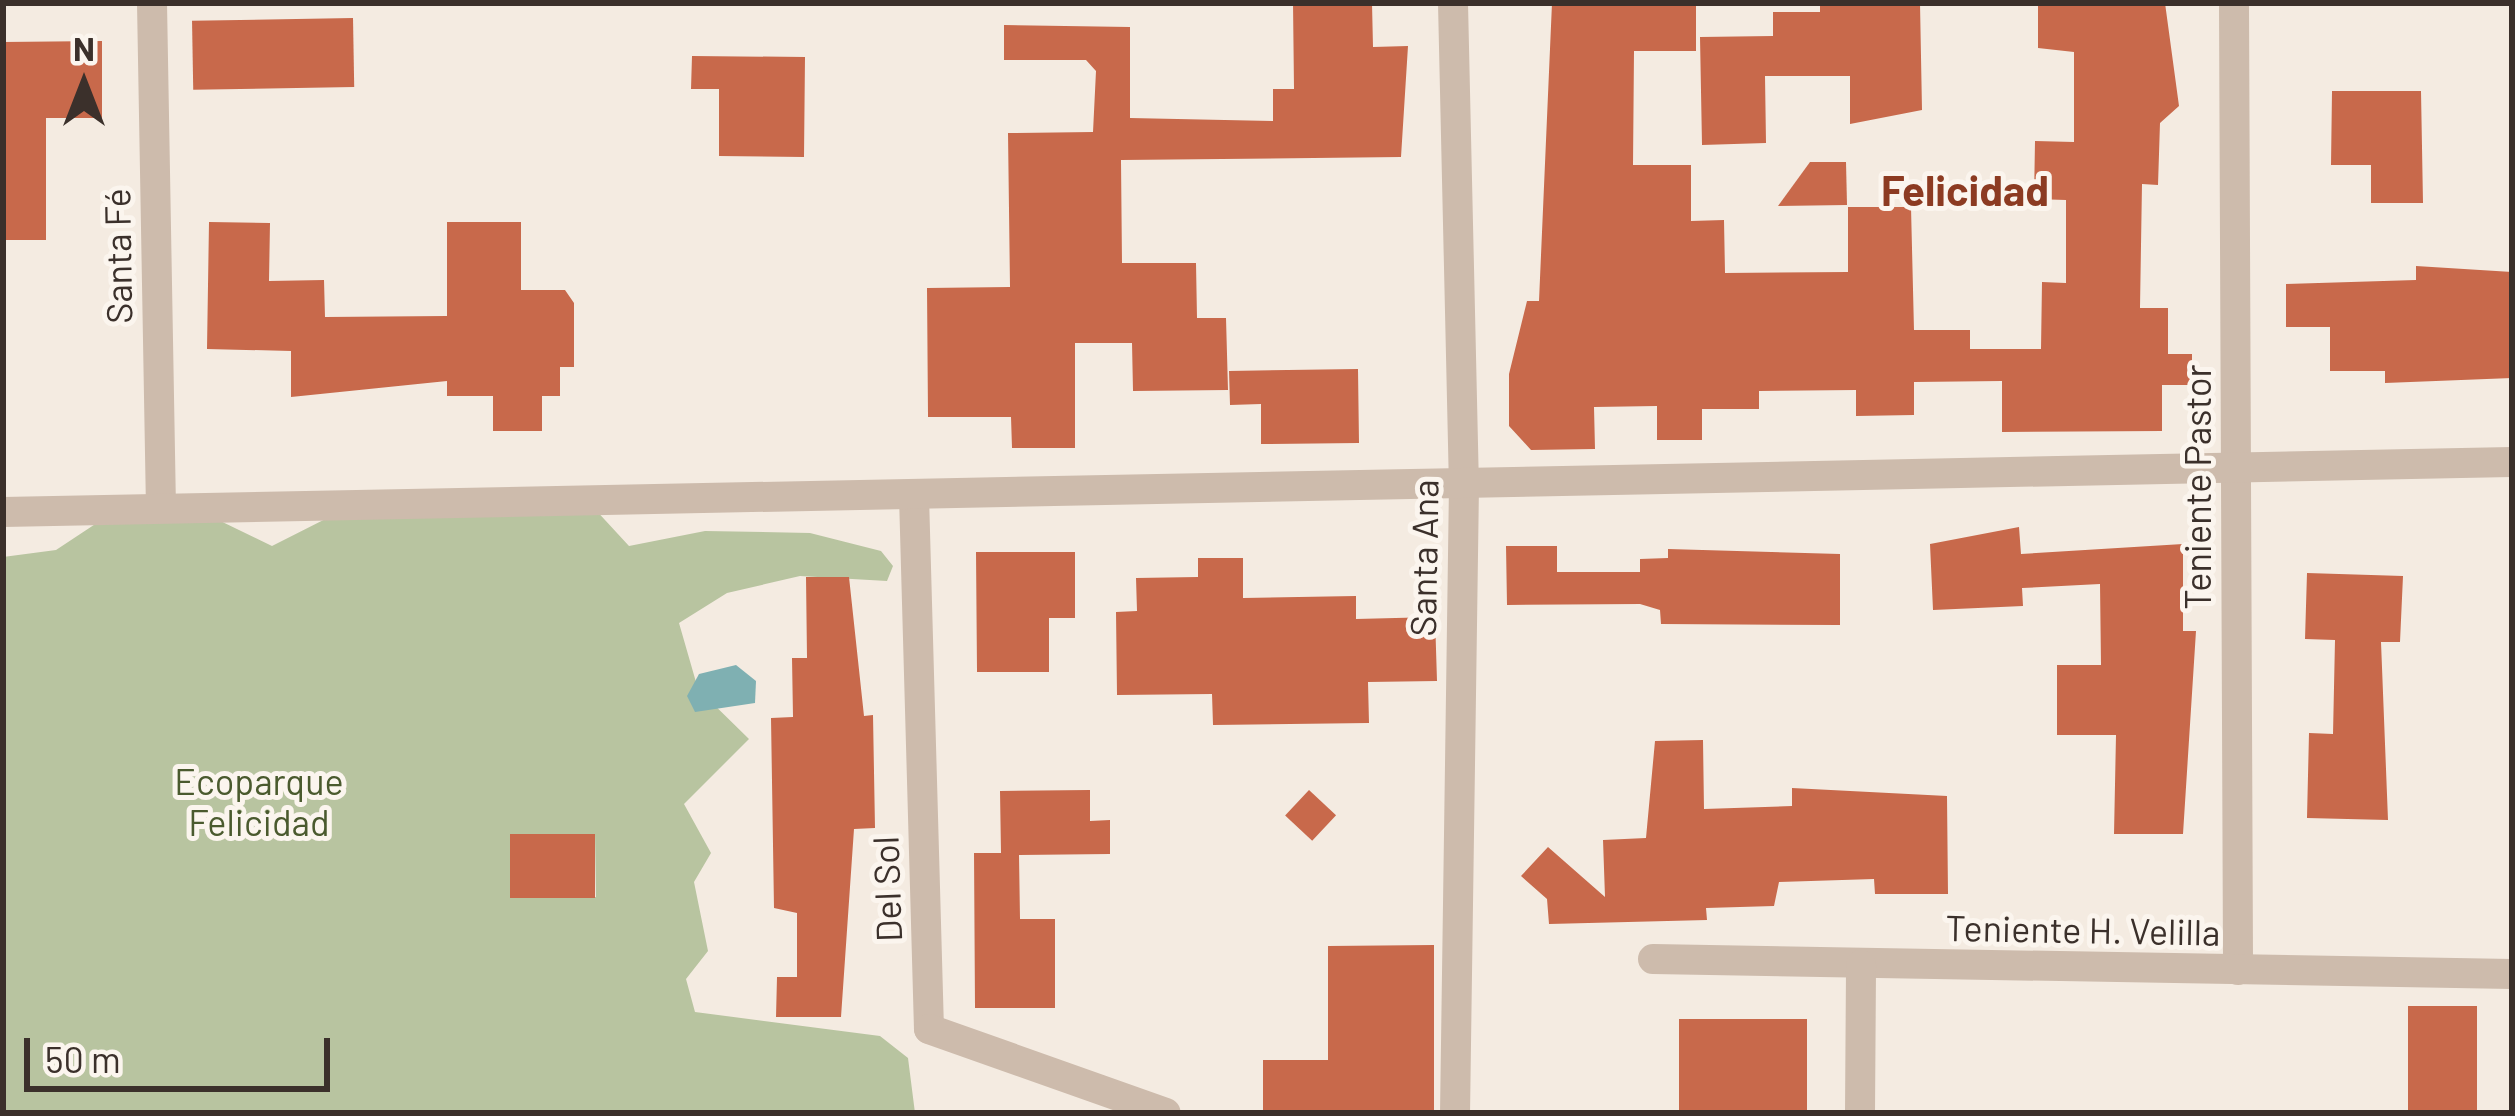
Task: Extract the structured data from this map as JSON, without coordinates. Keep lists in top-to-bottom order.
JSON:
{
  "streets": {
    "street": [
      "Santa Fé",
      "Teniente Pastor",
      "Santa Ana",
      "Del Sol",
      "Teniente H. Velilla"
    ]
  },
  "crossings": [
    ["Teniente Pastor", "Teniente H. Velilla"]
  ],
  "districts": ["Felicidad"],
  "parks": ["Ecoparque Felicidad"],
  "scale_bar": "50 m",
  "north": "top"
}
